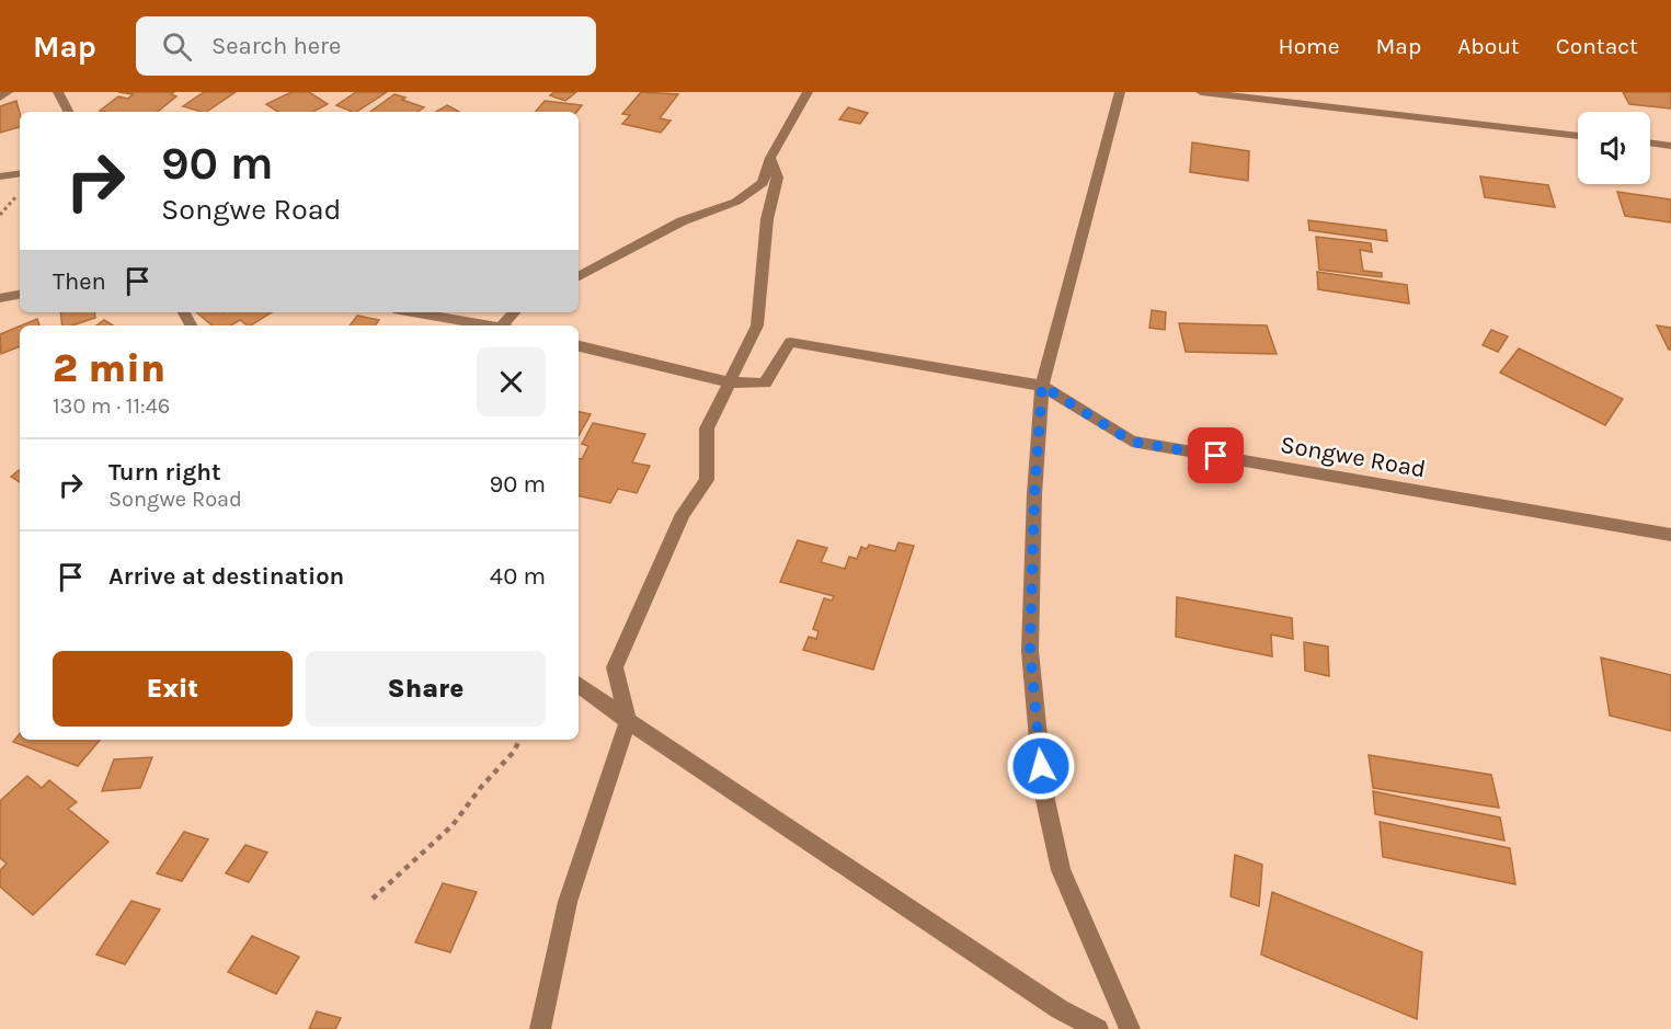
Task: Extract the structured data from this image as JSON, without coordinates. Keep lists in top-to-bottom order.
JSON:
{
  "streets": {
    "street": ["Songwe Road"]
  },
  "page": {
    "header": "Map",
    "search": "Search here",
    "nav": [
      "Home",
      "Map",
      "About",
      "Contact"
    ],
    "turn": ["90 m", "Songwe Road"],
    "then": "Then",
    "heading": ["2 min", "130 m · 11:46"],
    "list": [
      {
        "name": "Turn right",
        "note": "Songwe Road",
        "value": "90 m"
      },
      {
        "name": "Arrive at destination",
        "value": "40 m"
      }
    ],
    "buttons": ["Exit", "Share"]
  }
}
